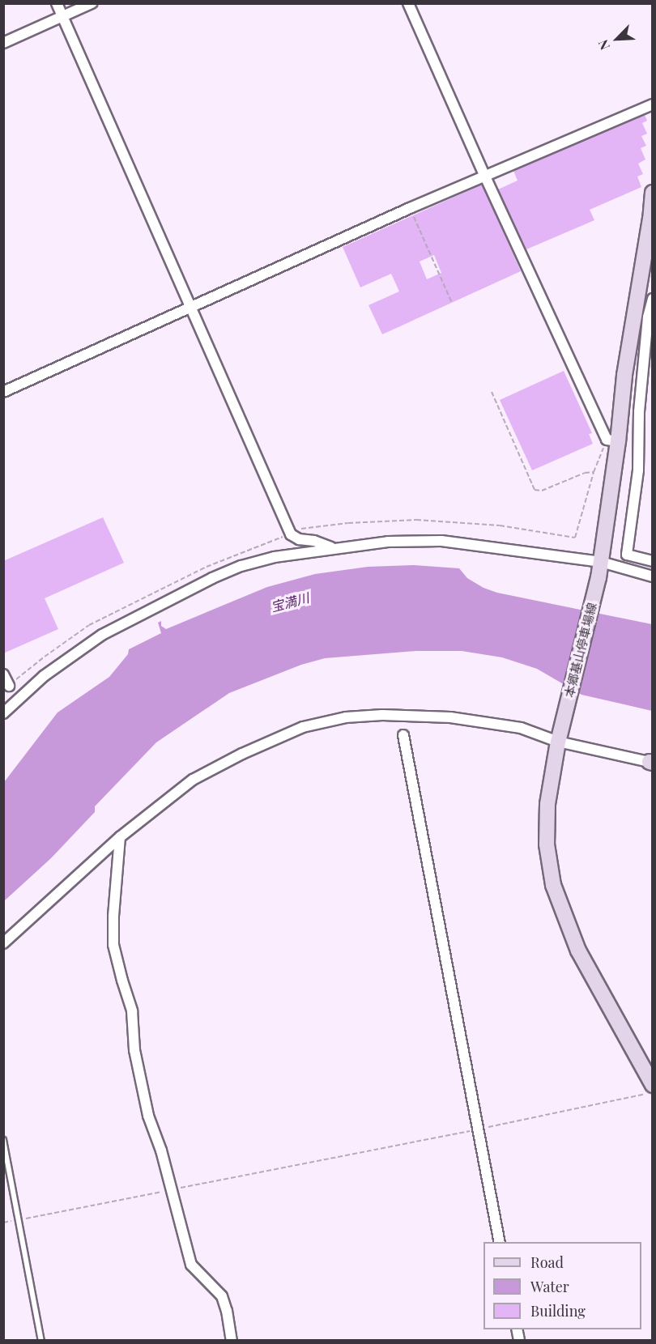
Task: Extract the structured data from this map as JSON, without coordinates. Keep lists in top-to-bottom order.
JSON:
{
  "streets": {
    "main road": ["本郷基山停車場線"]
  },
  "water": ["宝満川"],
  "legend": ["Road", "Water", "Building"],
  "north": "bottom left"
}
